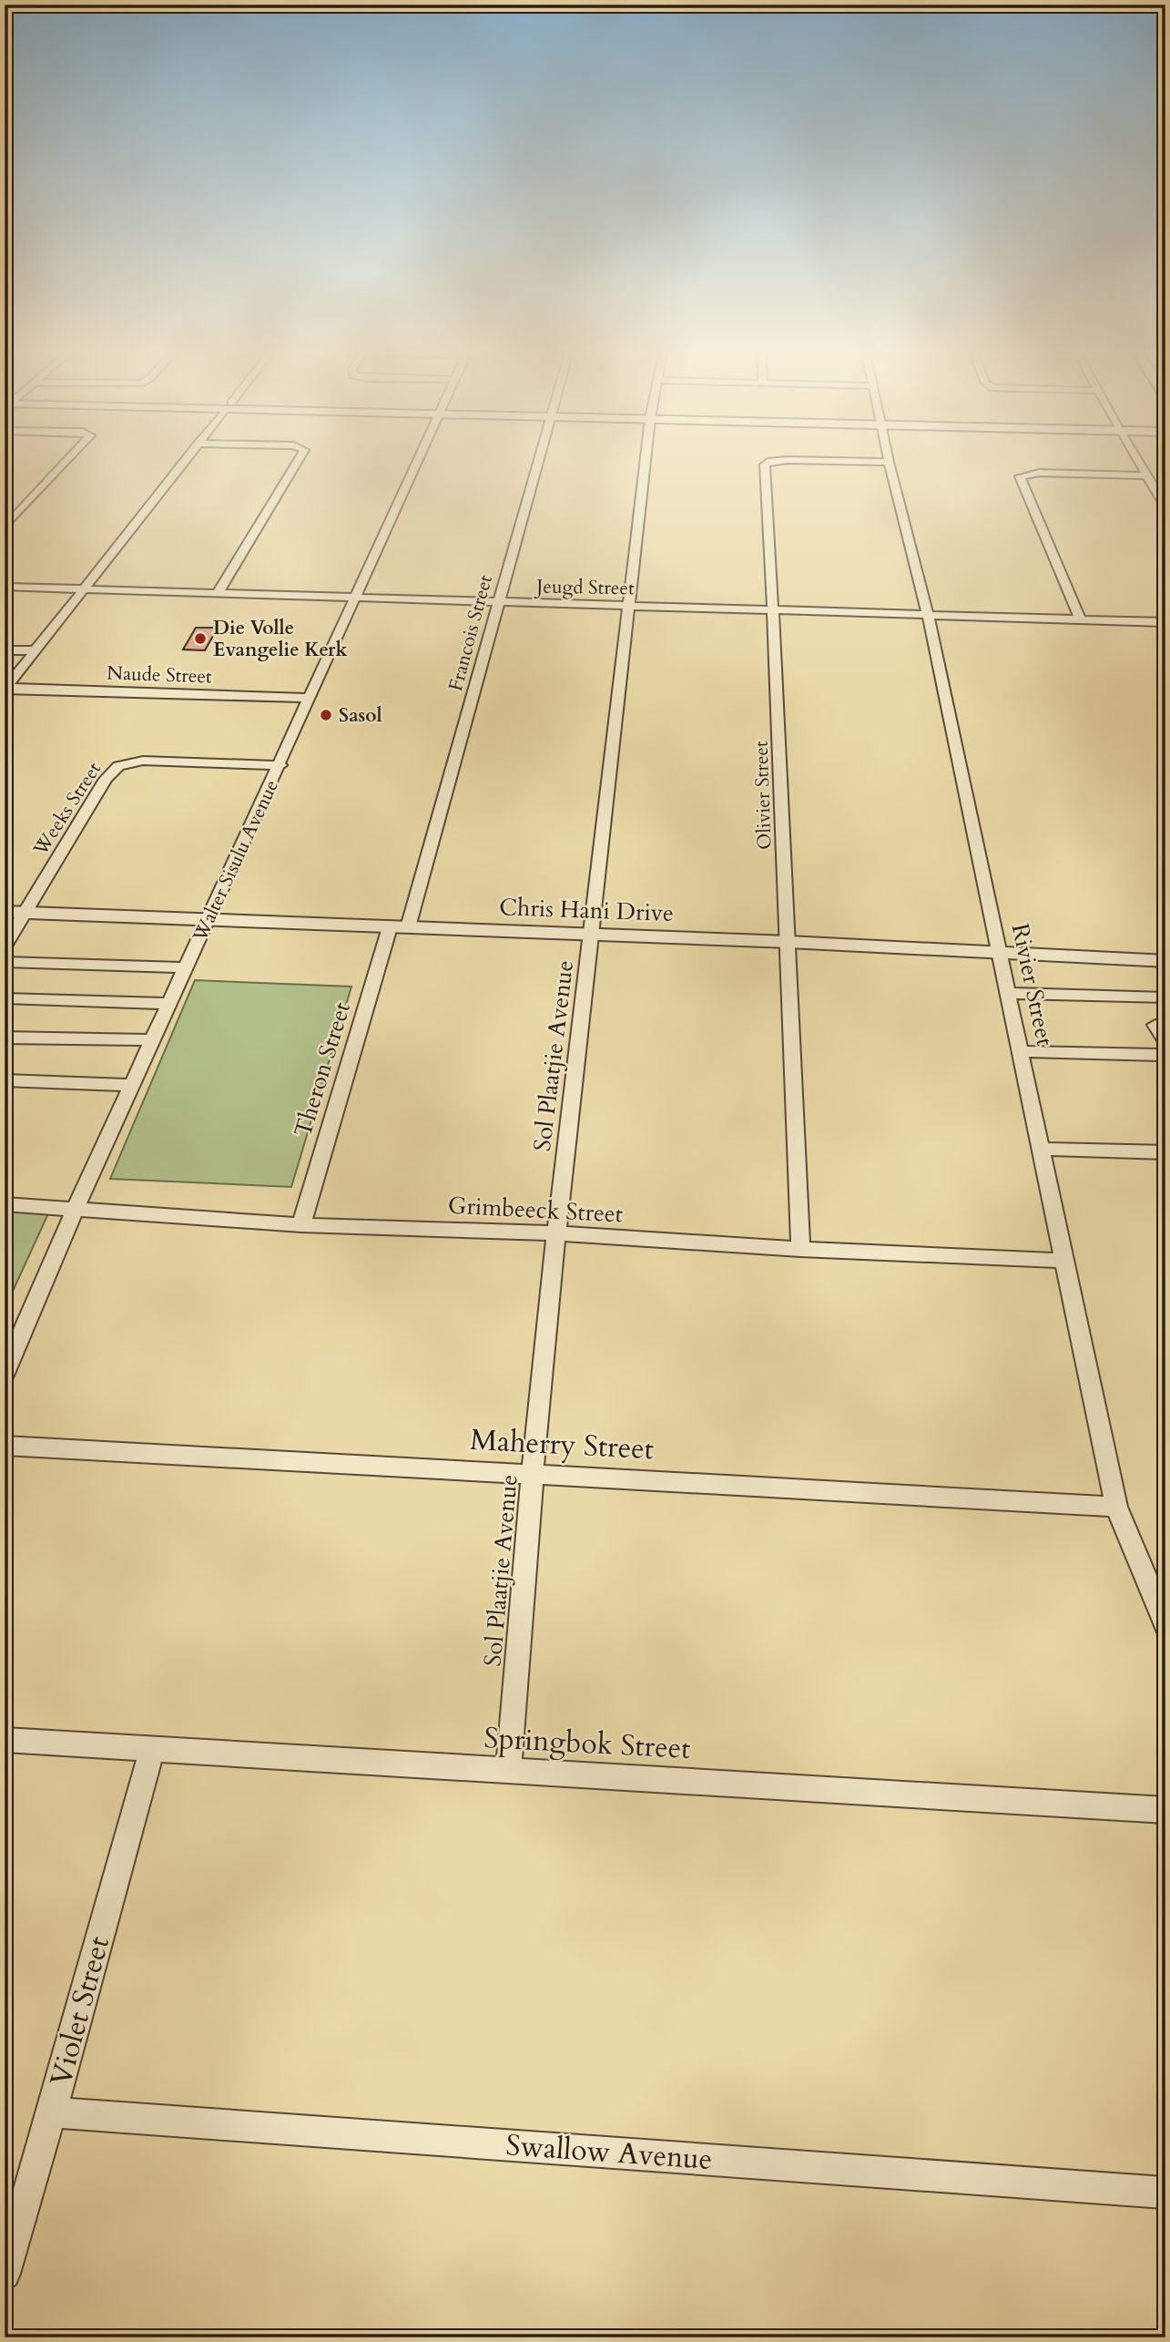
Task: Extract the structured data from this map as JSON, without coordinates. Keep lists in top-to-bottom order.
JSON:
{
  "streets": {
    "street": [
      "Jeugd Street",
      "Francois Street",
      "Naude Street",
      "Olivier Street",
      "Weeks Street",
      "Walter Sisulu Avenue",
      "Chris Hani Drive",
      "Rivier Street",
      "Sol Plaatjie Avenue",
      "Theron Street",
      "Grimbeeck Street",
      "Maherry Street",
      "Springbok Street",
      "Violet Street",
      "Swallow Avenue"
    ]
  },
  "crossings": [
    ["Jeugd Street", "Francois Street"],
    ["Jeugd Street", "Olivier Street"],
    ["Jeugd Street", "Walter Sisulu Avenue"],
    ["Jeugd Street", "Rivier Street"],
    ["Jeugd Street", "Sol Plaatjie Avenue"],
    ["Francois Street", "Chris Hani Drive"],
    ["Francois Street", "Theron Street"],
    ["Naude Street", "Walter Sisulu Avenue"],
    ["Olivier Street", "Chris Hani Drive"],
    ["Olivier Street", "Rivier Street"],
    ["Olivier Street", "Grimbeeck Street"],
    ["Weeks Street", "Walter Sisulu Avenue"],
    ["Weeks Street", "Chris Hani Drive"],
    ["Walter Sisulu Avenue", "Chris Hani Drive"],
    ["Walter Sisulu Avenue", "Grimbeeck Street"],
    ["Chris Hani Drive", "Rivier Street"],
    ["Chris Hani Drive", "Sol Plaatjie Avenue"],
    ["Chris Hani Drive", "Theron Street"],
    ["Rivier Street", "Grimbeeck Street"],
    ["Rivier Street", "Maherry Street"],
    ["Sol Plaatjie Avenue", "Grimbeeck Street"],
    ["Sol Plaatjie Avenue", "Maherry Street"],
    ["Sol Plaatjie Avenue", "Springbok Street"],
    ["Theron Street", "Grimbeeck Street"],
    ["Springbok Street", "Violet Street"],
    ["Violet Street", "Swallow Avenue"]
  ],
  "places": ["Die Volle Evangelie Kerk", "Sasol"]
}
